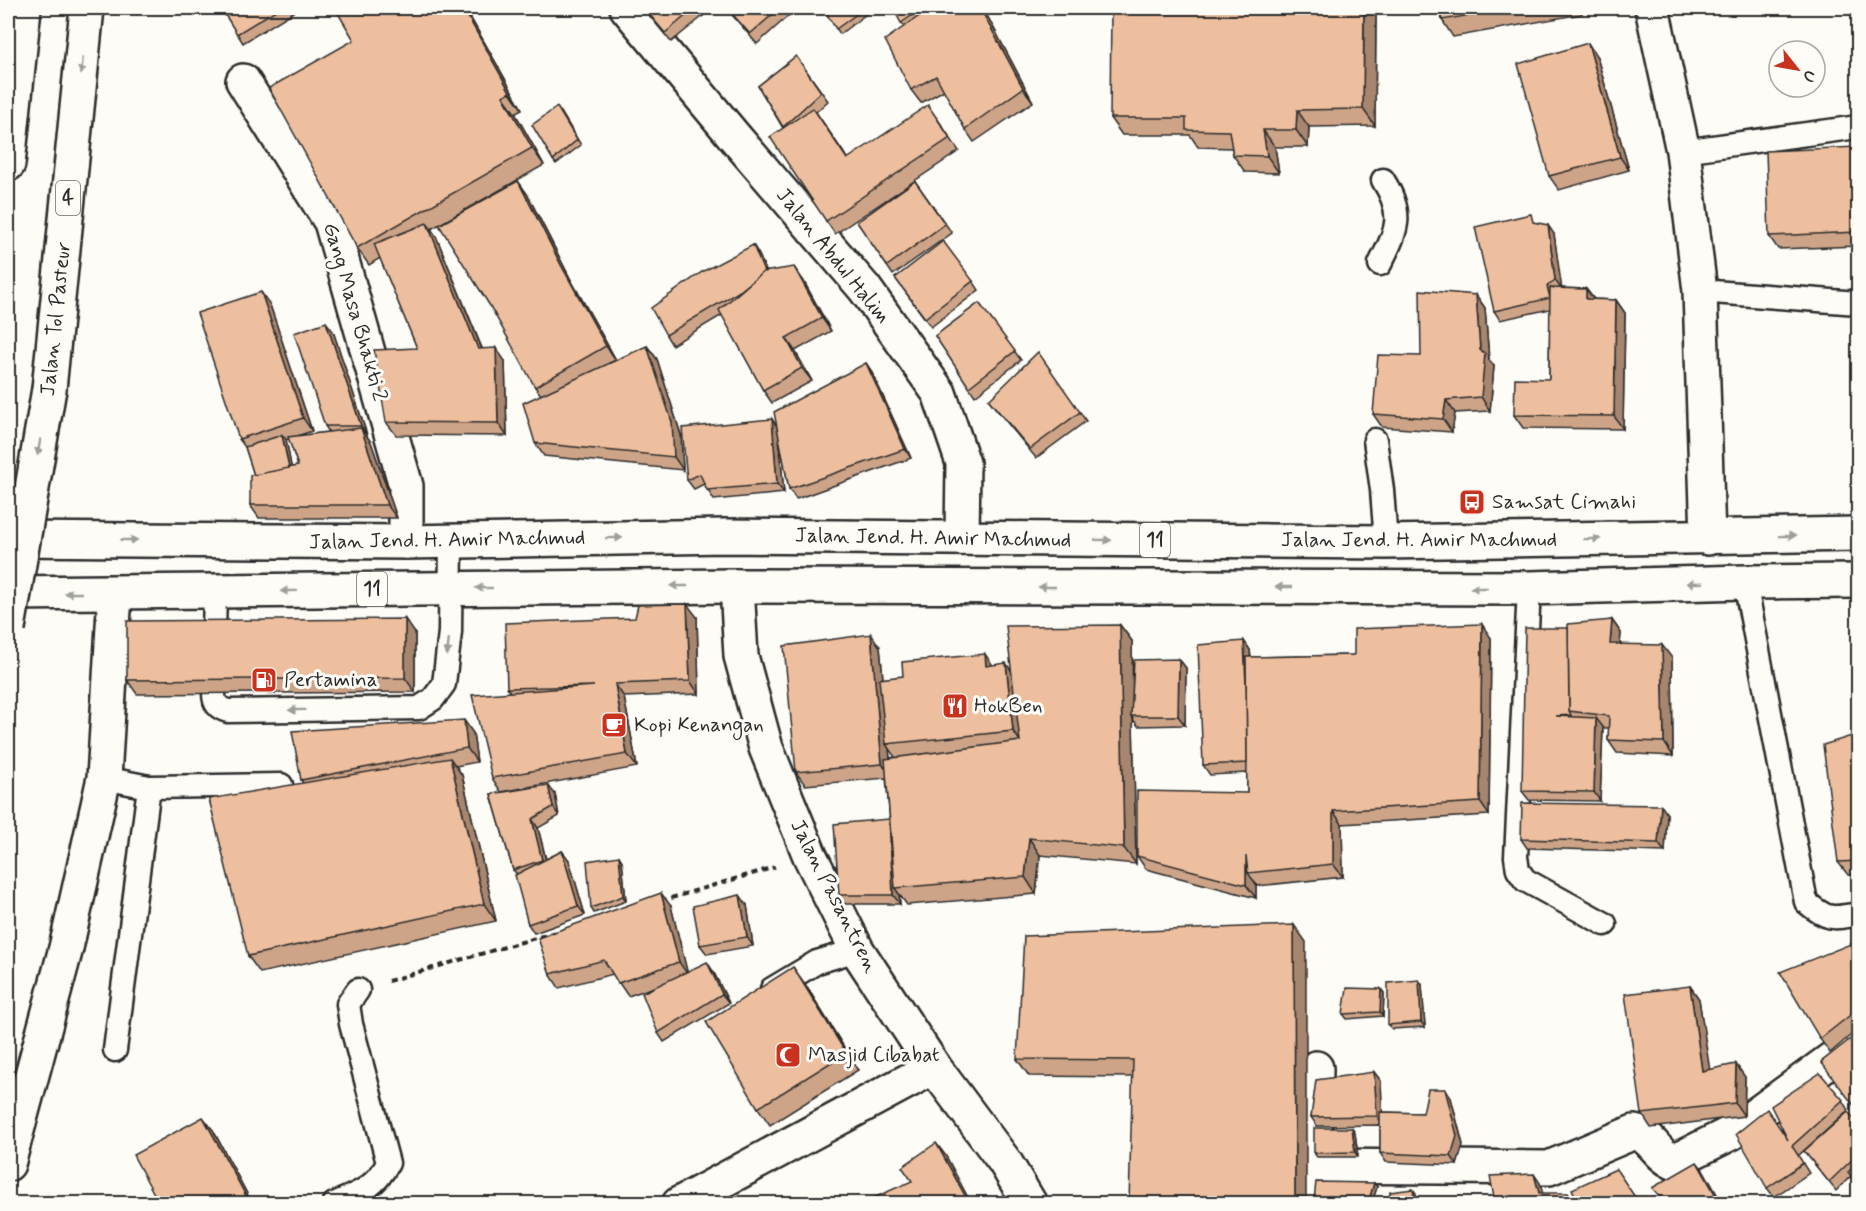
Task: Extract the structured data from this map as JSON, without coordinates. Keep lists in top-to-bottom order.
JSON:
{
  "streets": {
    "main road": [
      "4",
      "Jalan Abdul Halim",
      "Gang Masa Bhakti 2",
      "Jalan Tol Pasteur",
      "Jalan Jend. H. Amir Machmud",
      "11",
      "Jalan Pasantren"
    ]
  },
  "crossings": [
    ["Jalan Abdul Halim", "Jalan Jend. H. Amir Machmud"],
    ["Gang Masa Bhakti 2", "Jalan Jend. H. Amir Machmud"],
    ["11", "Jalan Pasantren"]
  ],
  "places": {
    "bus stop": ["Samsat Cimahi"],
    "fuel station": ["Pertamina"],
    "restaurant": ["HokBen"],
    "cafe": ["Kopi Kenangan"],
    "mosque": ["Masjid Cibabat"]
  },
  "north": "bottom right"
}
